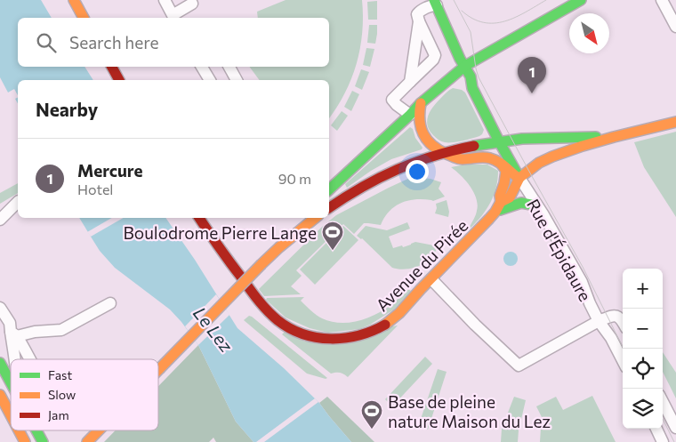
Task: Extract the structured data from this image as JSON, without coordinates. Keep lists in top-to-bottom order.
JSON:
{
  "streets": {
    "main road": ["Avenue du Pirée"],
    "street": ["Rue d'Épidaure"]
  },
  "crossings": [
    ["Rue d'Épidaure", "Avenue du Pirée"]
  ],
  "water": ["Le Lez"],
  "places": {
    "sports": ["Boulodrome Pierre Lange", "Base de pleine nature Maison du Lez"]
  },
  "legend": ["Fast", "Slow", "Jam"],
  "north": "bottom right",
  "page": {
    "search": "Search here",
    "pins": "1",
    "heading": "Nearby",
    "list": [
      {
        "mark": "1",
        "name": "Mercure",
        "note": "Hotel",
        "value": "90 m"
      }
    ],
    "map_buttons": ["+", "−"]
  }
}
